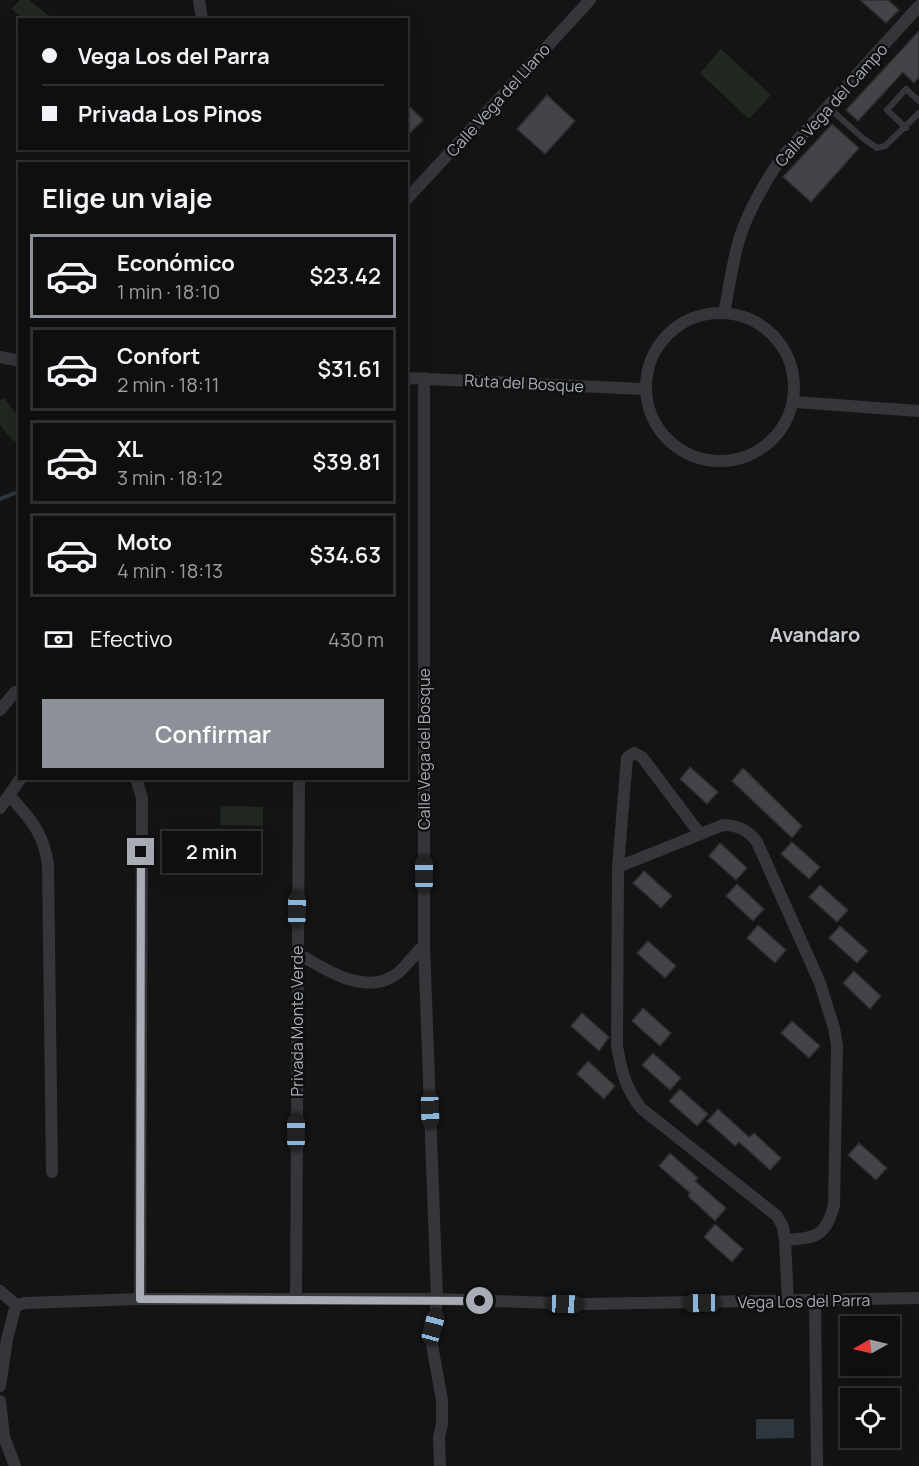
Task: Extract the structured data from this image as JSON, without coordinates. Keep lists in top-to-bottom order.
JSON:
{
  "streets": {
    "street": [
      "Calle Vega del Llano",
      "Calle Vega del Campo",
      "Ruta del Bosque",
      "Calle Vega del Bosque",
      "Privada Monte Verde",
      "Vega Los del Parra"
    ]
  },
  "crossings": [
    ["Calle Vega del Campo", "Ruta del Bosque"],
    ["Ruta del Bosque", "Calle Vega del Bosque"],
    ["Calle Vega del Bosque", "Vega Los del Parra"],
    ["Privada Monte Verde", "Vega Los del Parra"]
  ],
  "districts": ["Avandaro"],
  "north": "left",
  "page": {
    "banner": ["Vega Los del Parra", "Privada Los Pinos"],
    "heading": "Elige un viaje",
    "list": [
      {
        "name": "Económico",
        "note": "1 min · 18:10",
        "value": "$23.42"
      },
      {
        "name": "Confort",
        "note": "2 min · 18:11",
        "value": "$31.61"
      },
      {
        "name": "XL",
        "note": "3 min · 18:12",
        "value": "$39.81"
      },
      {
        "name": "Moto",
        "note": "4 min · 18:13",
        "value": "$34.63"
      }
    ],
    "pay": ["Efectivo", "430 m"],
    "buttons": "Confirmar",
    "bubble": "2 min"
  }
}
